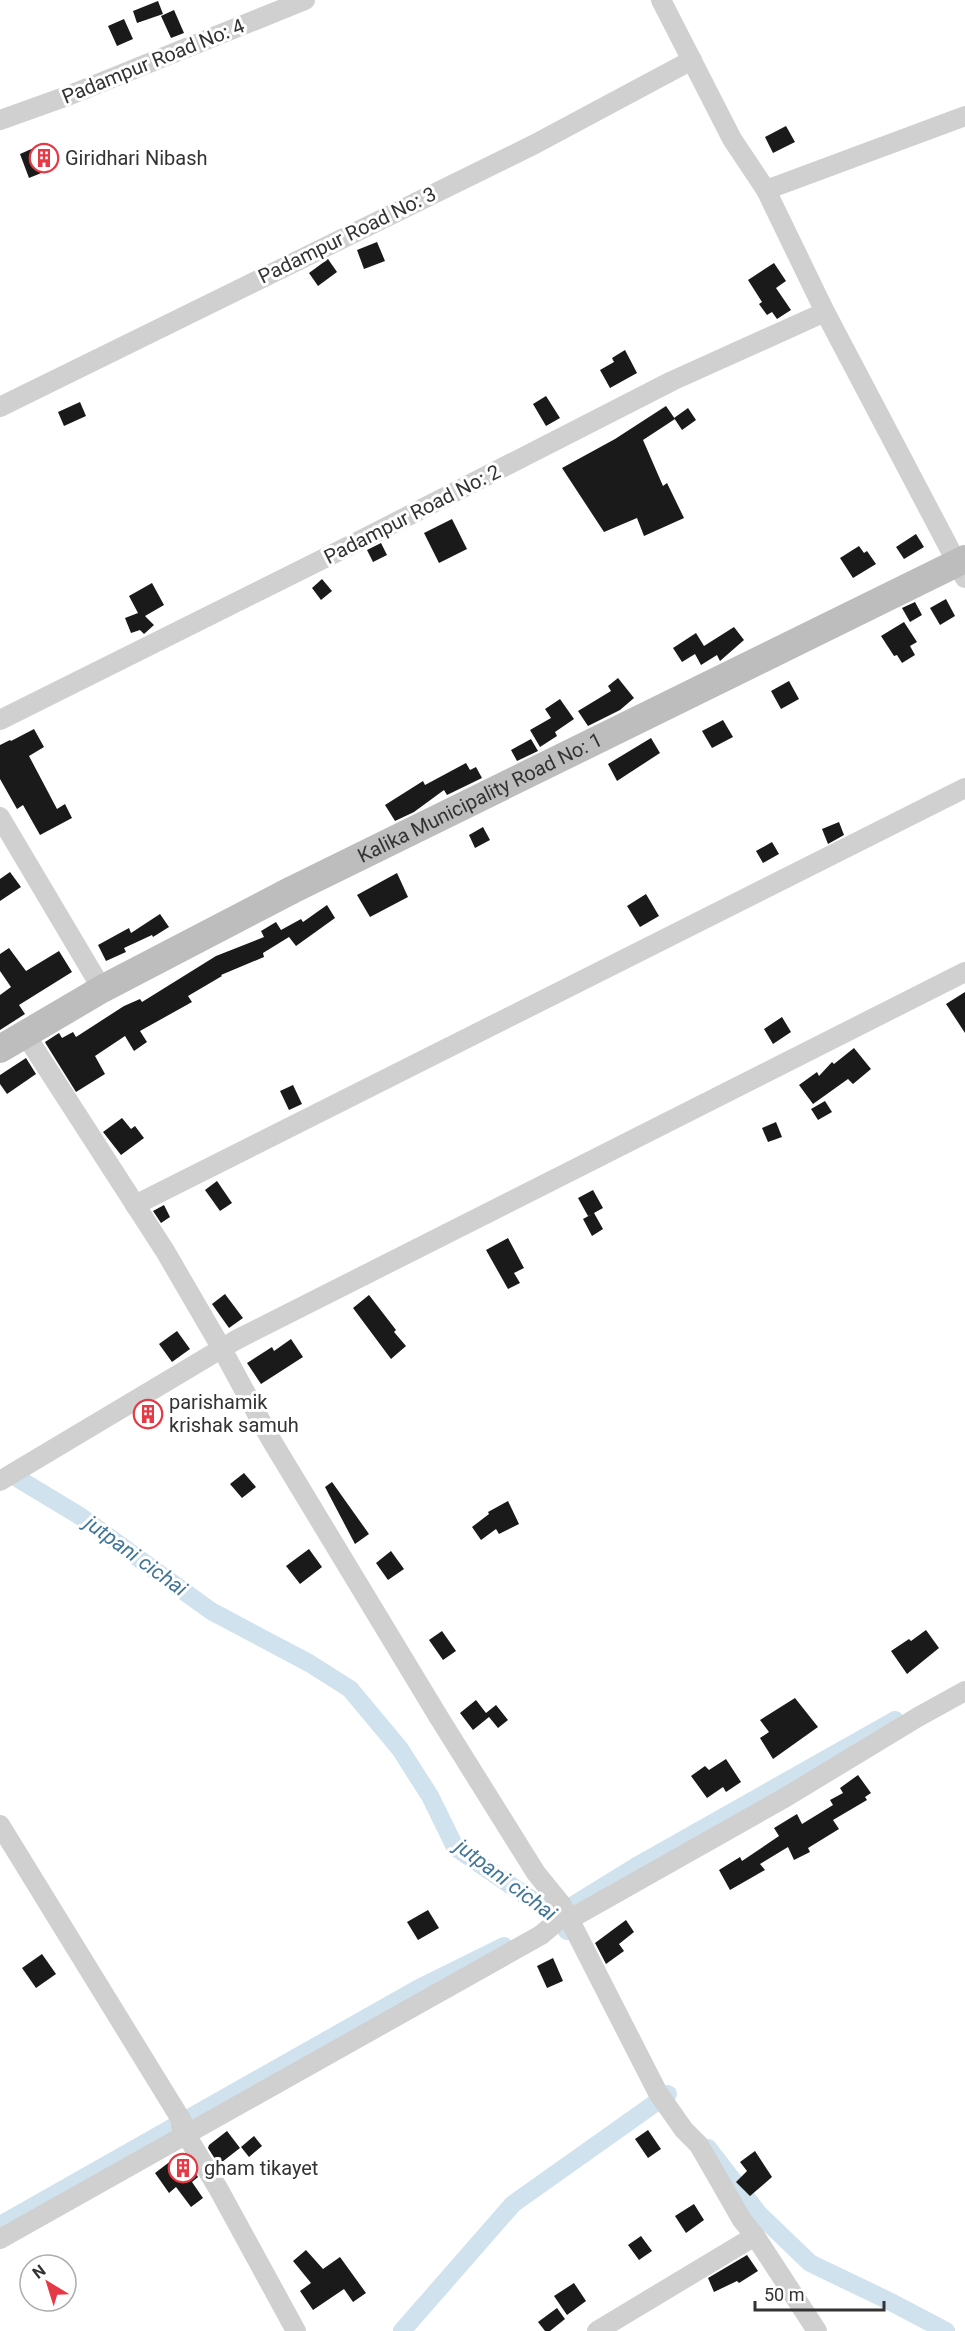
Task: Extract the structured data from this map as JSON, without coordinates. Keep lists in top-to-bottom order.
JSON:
{
  "streets": {
    "street": [
      "Padampur Road No: 4",
      "Padampur Road No: 3",
      "Padampur Road No: 2",
      "Kalika Municipality Road No: 1"
    ]
  },
  "water": ["jutpani cichai"],
  "places": {
    "building": ["Giridhari Nibash", "parishamik krishak samuh", "gham tikayet"]
  },
  "scale_bar": "50 m",
  "north": "top left"
}
